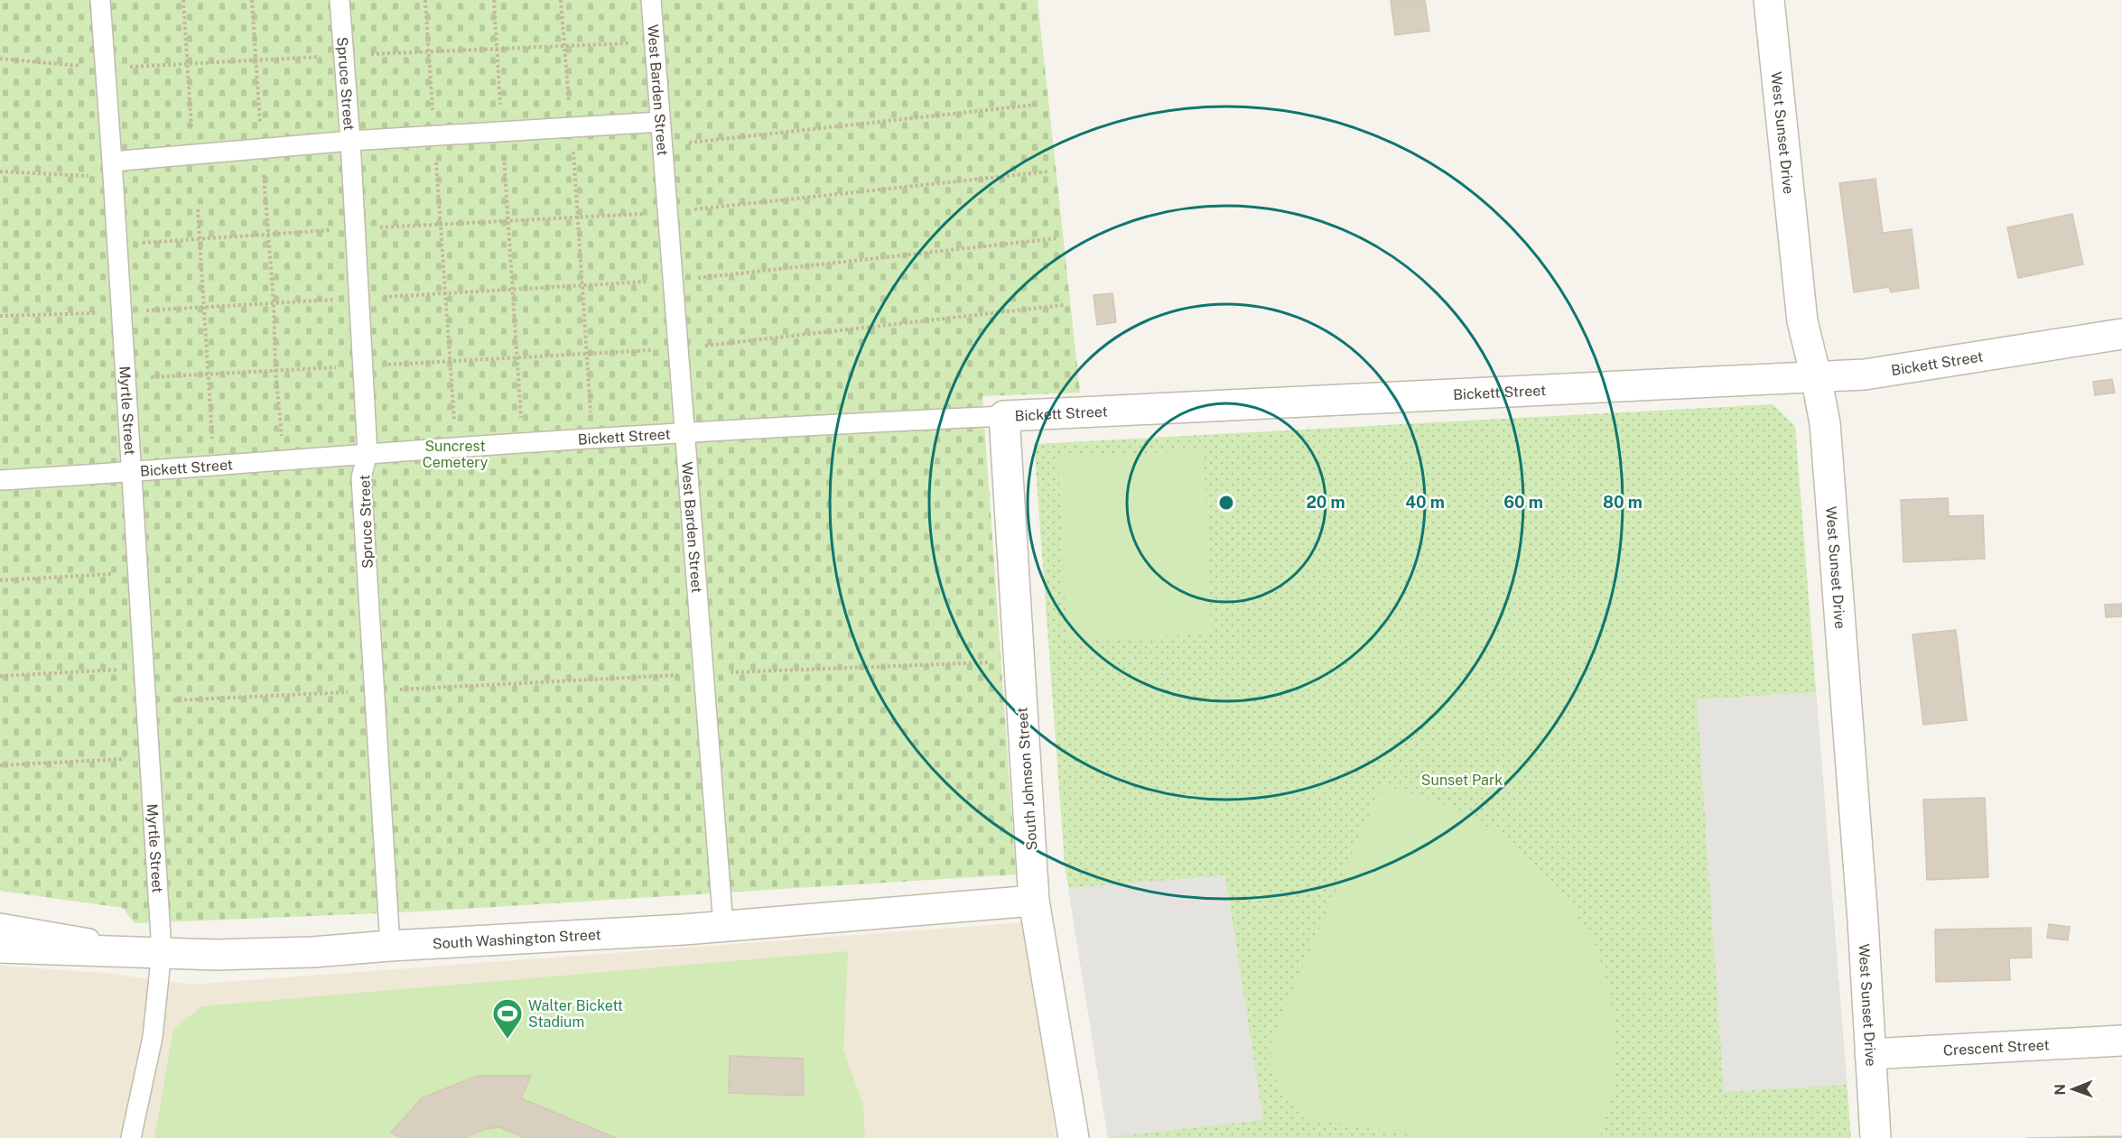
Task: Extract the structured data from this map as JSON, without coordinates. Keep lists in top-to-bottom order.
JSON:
{
  "streets": {
    "street": [
      "West Sunset Drive",
      "Bickett Street",
      "South Johnson Street",
      "South Washington Street",
      "Crescent Street"
    ],
    "lane": ["Spruce Street", "West Barden Street", "Myrtle Street"]
  },
  "crossings": [
    ["Spruce Street", "Bickett Street"],
    ["Spruce Street", "South Washington Street"],
    ["West Barden Street", "Bickett Street"],
    ["West Barden Street", "South Washington Street"],
    ["West Sunset Drive", "Bickett Street"],
    ["West Sunset Drive", "Crescent Street"],
    ["Bickett Street", "Myrtle Street"],
    ["Bickett Street", "South Johnson Street"],
    ["Myrtle Street", "South Washington Street"],
    ["South Johnson Street", "South Washington Street"]
  ],
  "parks": ["Suncrest Cemetery", "Sunset Park"],
  "places": {
    "sports": ["Walter Bickett Stadium"]
  },
  "north": "left",
  "rings": [
    "20 m",
    "40 m",
    "60 m",
    "80 m"
  ]
}
